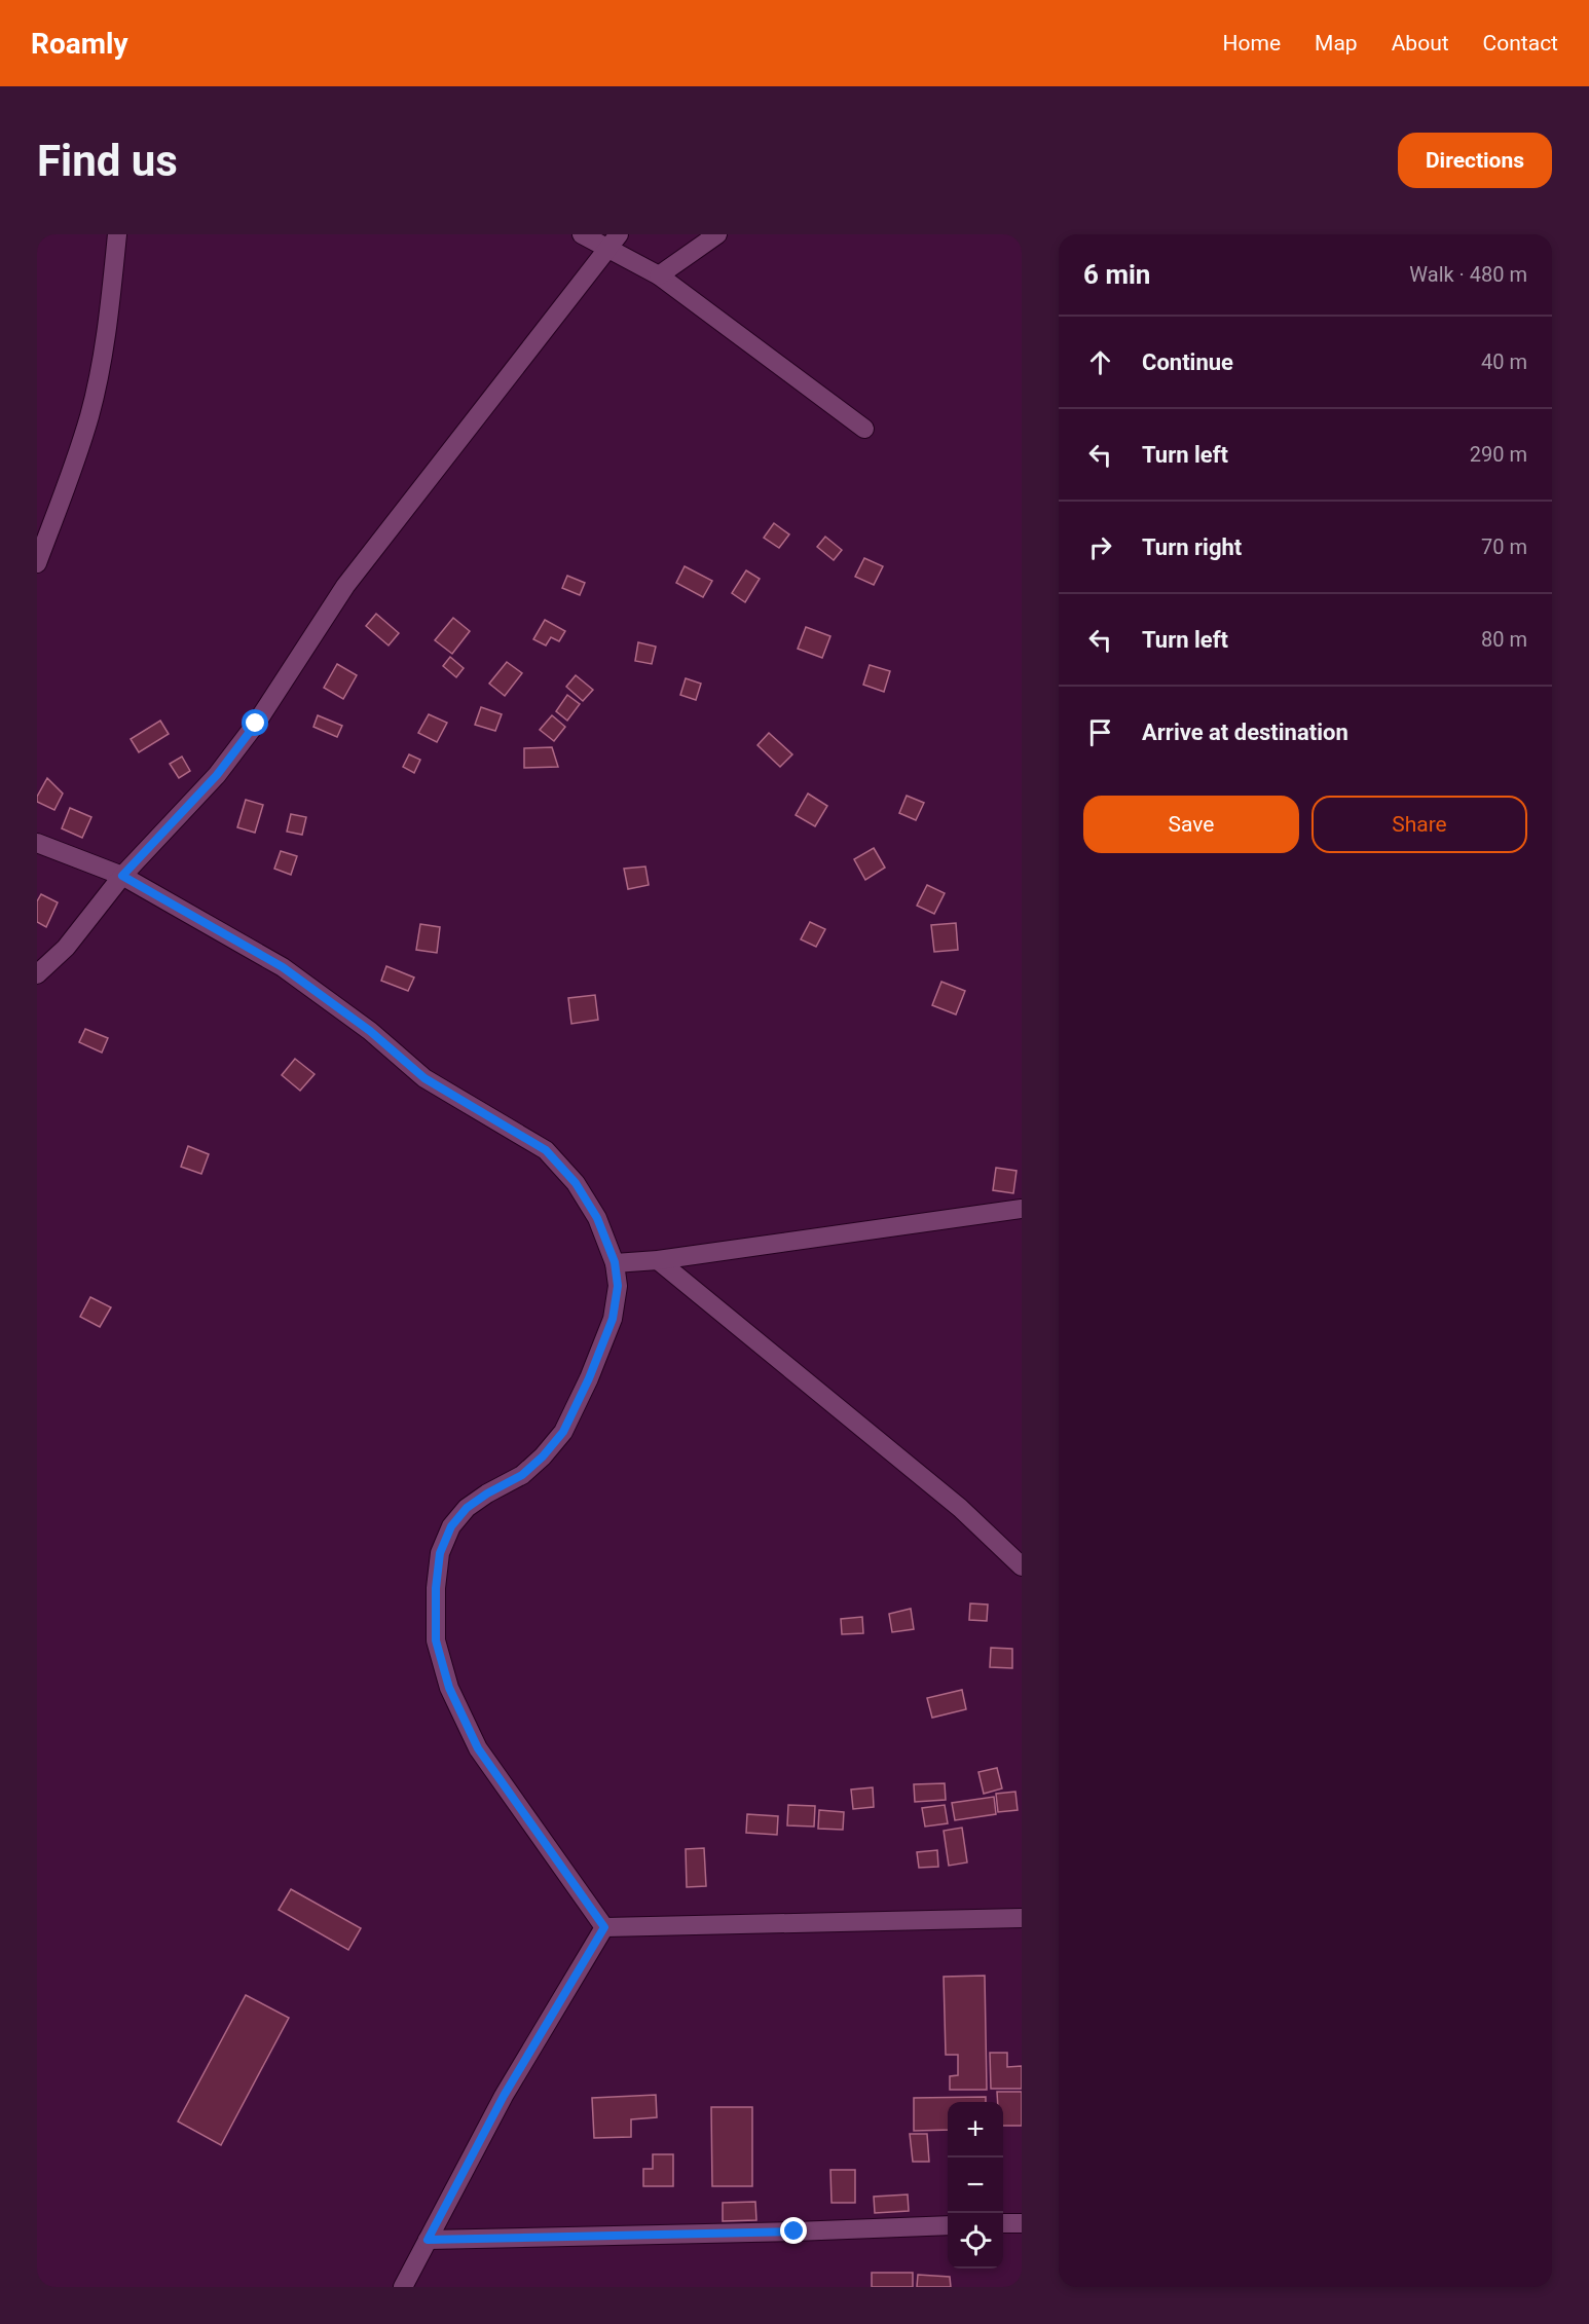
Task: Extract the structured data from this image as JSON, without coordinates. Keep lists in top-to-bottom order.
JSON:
{
  "page": {
    "header": "Roamly",
    "nav": [
      "Home",
      "Map",
      "About",
      "Contact"
    ],
    "buttons": [
      "Directions",
      ["Save", "Share"]
    ],
    "title": "Find us",
    "heading": ["6 min", "Walk · 480 m"],
    "list": [
      ["Continue", "40 m"],
      ["Turn left", "290 m"],
      ["Turn right", "70 m"],
      ["Turn left", "80 m"],
      "Arrive at destination"
    ],
    "map_buttons": ["+", "−"]
  }
}
